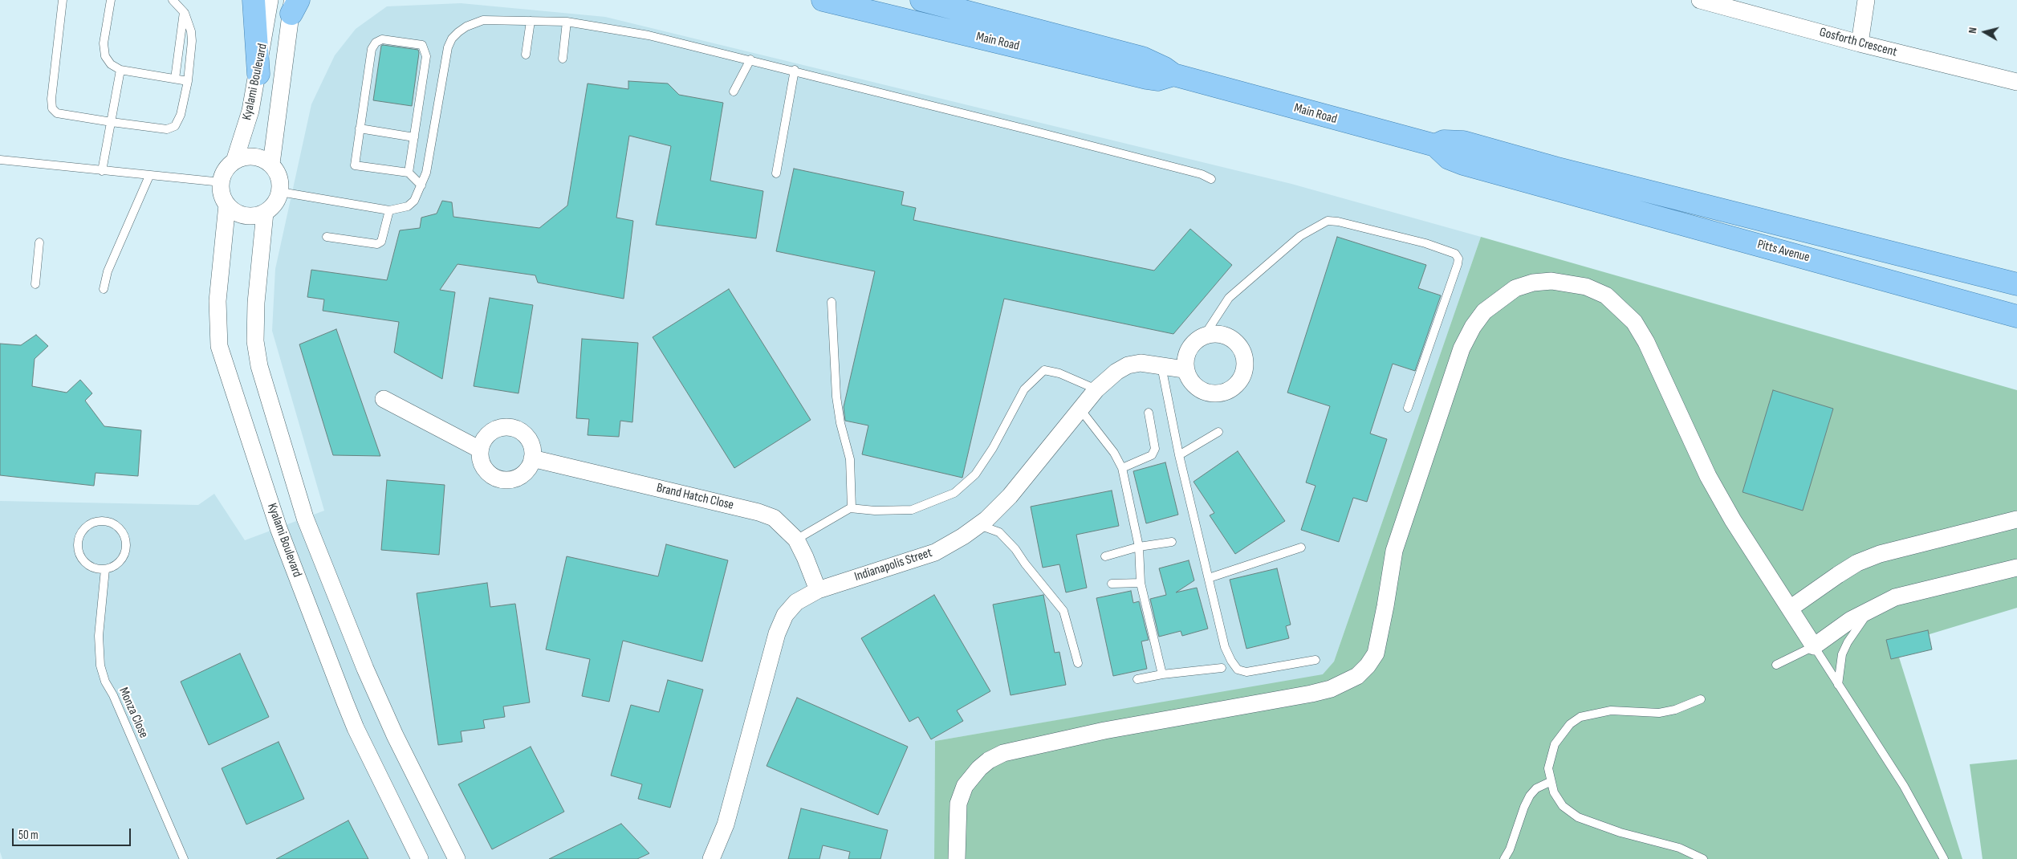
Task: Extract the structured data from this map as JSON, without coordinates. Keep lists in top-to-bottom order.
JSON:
{
  "streets": {
    "main road": ["Main Road", "Pitts Avenue"],
    "street": [
      "Gosforth Crescent",
      "Kyalami Boulevard",
      "Brand Hatch Close",
      "Indianapolis Street"
    ],
    "lane": ["Monza Close"]
  },
  "crossings": [
    ["Main Road", "Pitts Avenue"],
    ["Brand Hatch Close", "Indianapolis Street"]
  ],
  "scale_bar": "50 m",
  "north": "left"
}
